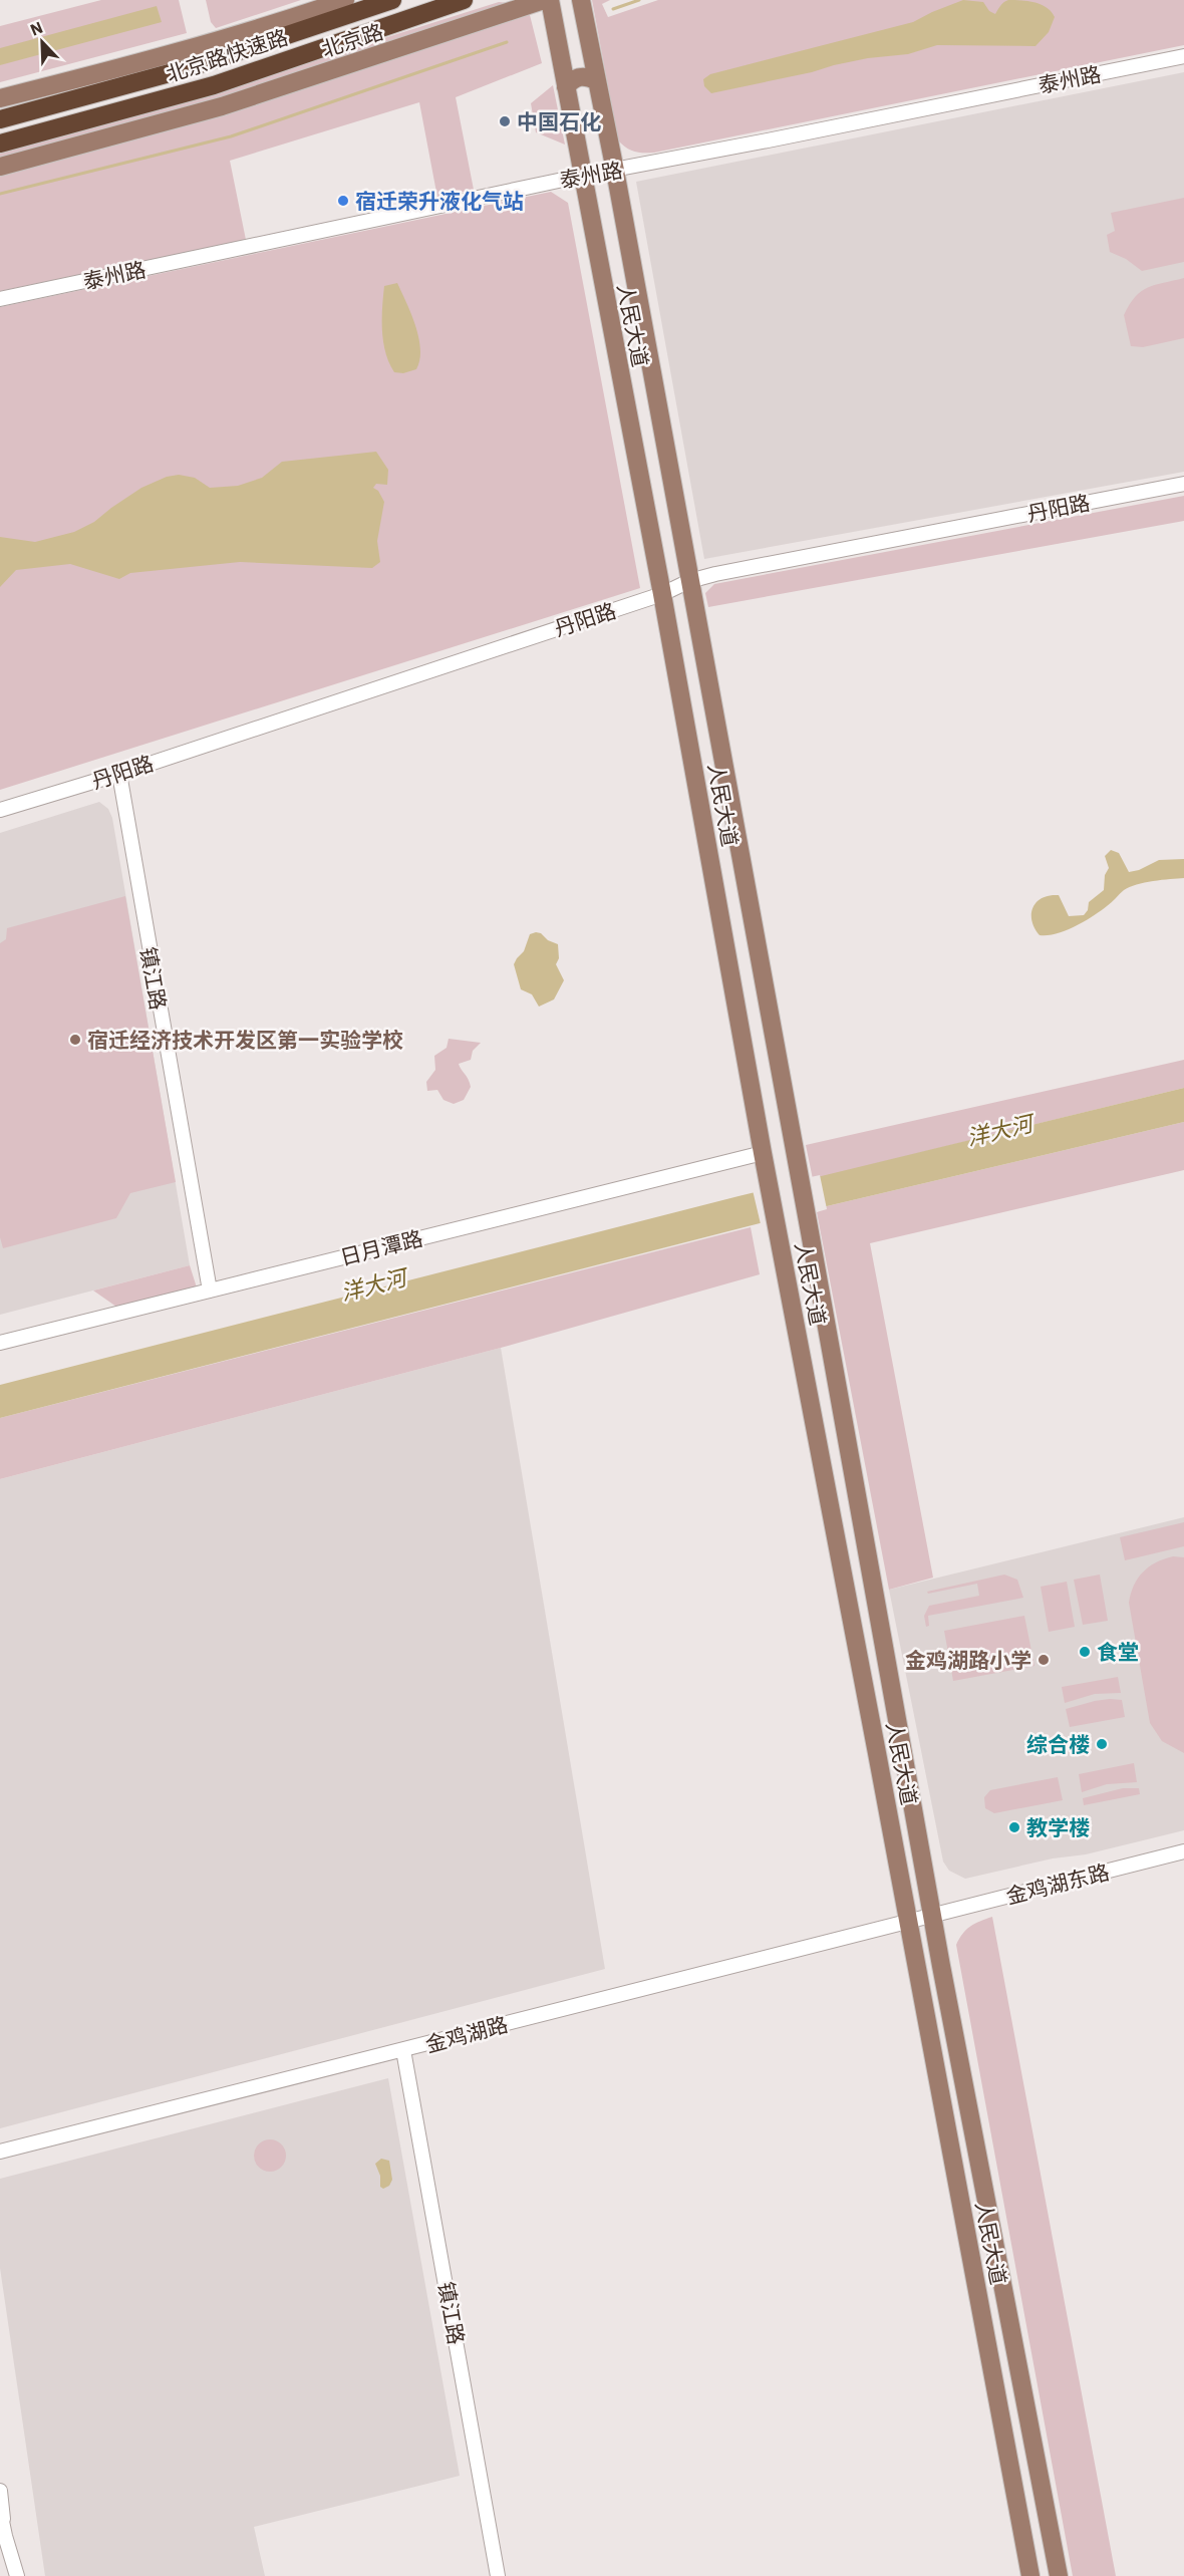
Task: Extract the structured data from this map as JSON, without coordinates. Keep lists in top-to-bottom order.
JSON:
{
  "streets": {
    "highway": ["北京路快速路"],
    "main road": ["北京路", "人民大道"],
    "street": [
      "泰州路",
      "丹阳路",
      "镇江路",
      "日月潭路",
      "金鸡湖东路",
      "金鸡湖路"
    ]
  },
  "crossings": [
    ["泰州路", "人民大道"],
    ["人民大道", "丹阳路"],
    ["人民大道", "日月潭路"],
    ["人民大道", "金鸡湖东路"],
    ["人民大道", "金鸡湖路"],
    ["丹阳路", "镇江路"],
    ["镇江路", "日月潭路"],
    ["镇江路", "金鸡湖路"],
    ["金鸡湖东路", "金鸡湖路"]
  ],
  "water": ["洋大河"],
  "places": [
    "中国石化",
    "宿迁荣升液化气站",
    "宿迁经济技术开发区第一实验学校",
    "食堂",
    "金鸡湖路小学",
    "综合楼",
    "教学楼"
  ],
  "north": "top left"
}
